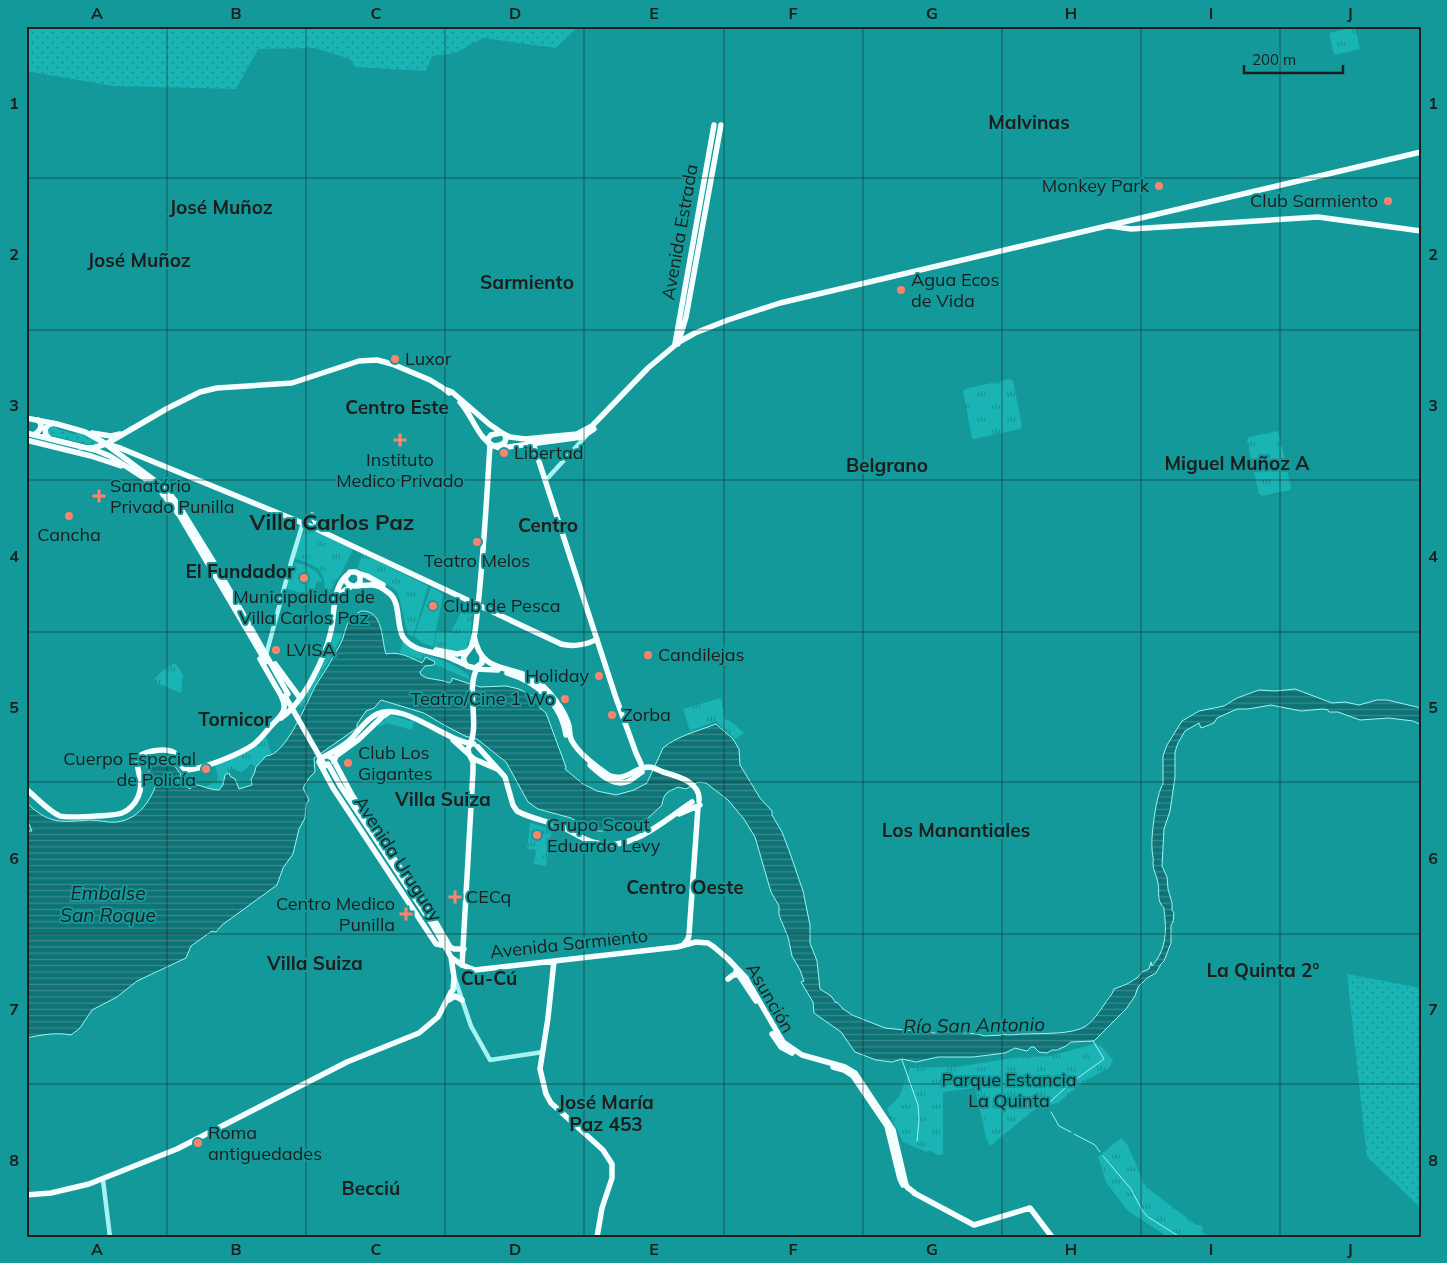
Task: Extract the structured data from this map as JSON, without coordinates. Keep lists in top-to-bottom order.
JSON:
{
  "streets": {
    "main road": [
      "Avenida Estrada",
      "Avenida Uruguay",
      "Avenida Sarmiento",
      "Asunción"
    ]
  },
  "districts": [
    "Malvinas",
    "José Muñoz",
    "José Muñoz",
    "Sarmiento",
    "Centro Este",
    "Miguel Muñoz A",
    "Belgrano",
    "Villa Carlos Paz",
    "Centro",
    "El Fundador",
    "Tornicor",
    "Villa Suiza",
    "Los Manantiales",
    "Centro Oeste",
    "Villa Suiza",
    "La Quinta 2°",
    "Cu-Cú",
    "José María Paz 453",
    "Becciú"
  ],
  "water": ["Embalse San Roque", "Río San Antonio"],
  "parks": ["Parque Estancia La Quinta"],
  "places": {
    "other": [
      "Monkey Park",
      "Club Sarmiento",
      "Agua Ecos de Vida",
      "Luxor",
      "Libertad",
      "Cancha",
      "Teatro Melos",
      "Municipalidad de Villa Carlos Paz",
      "Club de Pesca",
      "LVISA",
      "Candilejas",
      "Holiday",
      "Teatro/Cine 1 Wo",
      "Zorba",
      "Club Los Gigantes",
      "Cuerpo Especial de Policía",
      "Grupo Scout Eduardo Levy",
      "Roma antiguedades"
    ],
    "health": [
      "Instituto Medico Privado",
      "Sanatório Privado Punilla",
      "CECq",
      "Centro Medico Punilla"
    ]
  },
  "scale_bar": "200 m",
  "grid": {
    "columns": [
      "A",
      "B",
      "C",
      "D",
      "E",
      "F",
      "G",
      "H",
      "I",
      "J"
    ],
    "rows": [
      "1",
      "2",
      "3",
      "4",
      "5",
      "6",
      "7",
      "8"
    ]
  }
}
